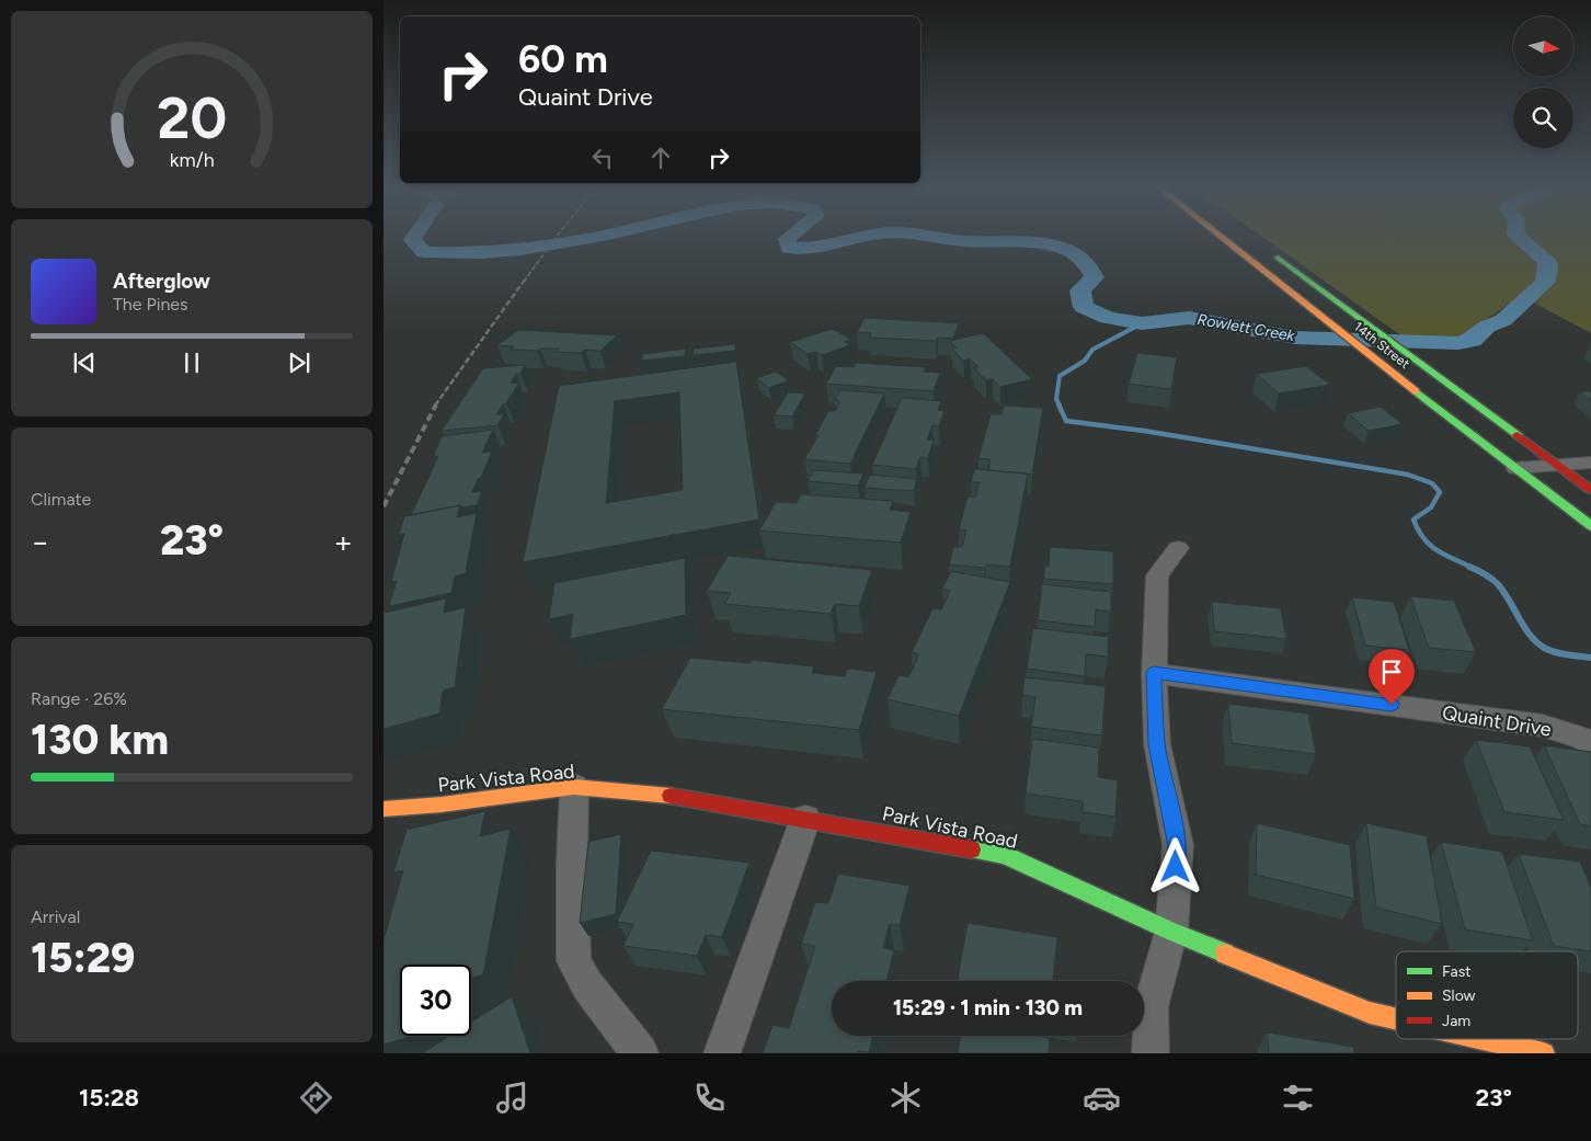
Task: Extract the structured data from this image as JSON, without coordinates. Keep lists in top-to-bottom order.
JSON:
{
  "streets": {
    "main road": ["14th Street", "Park Vista Road"],
    "street": ["Quaint Drive"]
  },
  "water": ["Rowlett Creek"],
  "legend": ["Fast", "Slow", "Jam"],
  "north": "right",
  "page": {
    "turn": ["60 m", "Quaint Drive"],
    "song": ["Afterglow", "The Pines"],
    "tile": [
      "Climate",
      ["Range · 26%", "130 km"],
      ["Arrival", "15:29"]
    ],
    "heat": ["−", "23°", "+"],
    "limit": "30",
    "trip": "15:29 · 1 min · 130 m",
    "tabs": ["15:28", "23°"],
    "gauge": ["20", "km/h"]
  }
}
